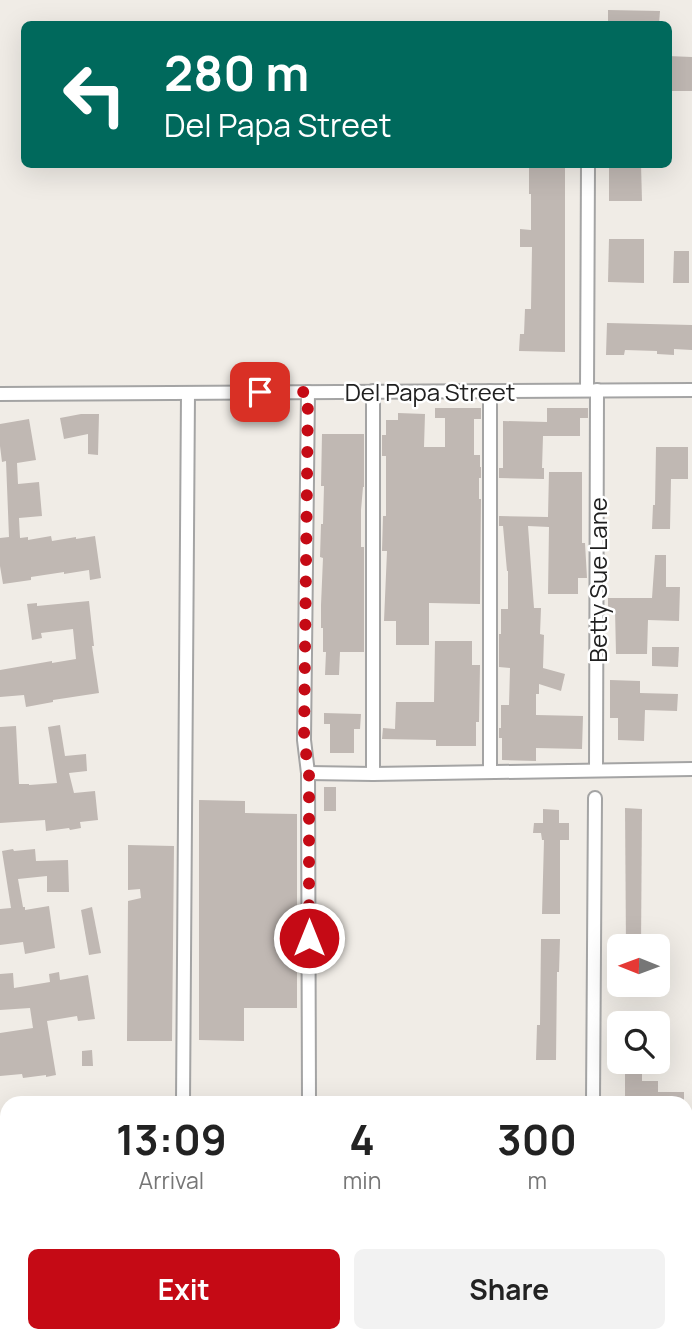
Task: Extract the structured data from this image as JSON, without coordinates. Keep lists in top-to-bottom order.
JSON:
{
  "streets": {
    "street": ["Del Papa Street", "Betty Sue Lane"]
  },
  "crossings": [
    ["Del Papa Street", "Betty Sue Lane"]
  ],
  "north": "left",
  "page": {
    "turn": ["280 m", "Del Papa Street"],
    "eta": [
      "13:09",
      "Arrival",
      "4",
      "min",
      "300",
      "m"
    ],
    "buttons": ["Exit", "Share"]
  }
}
